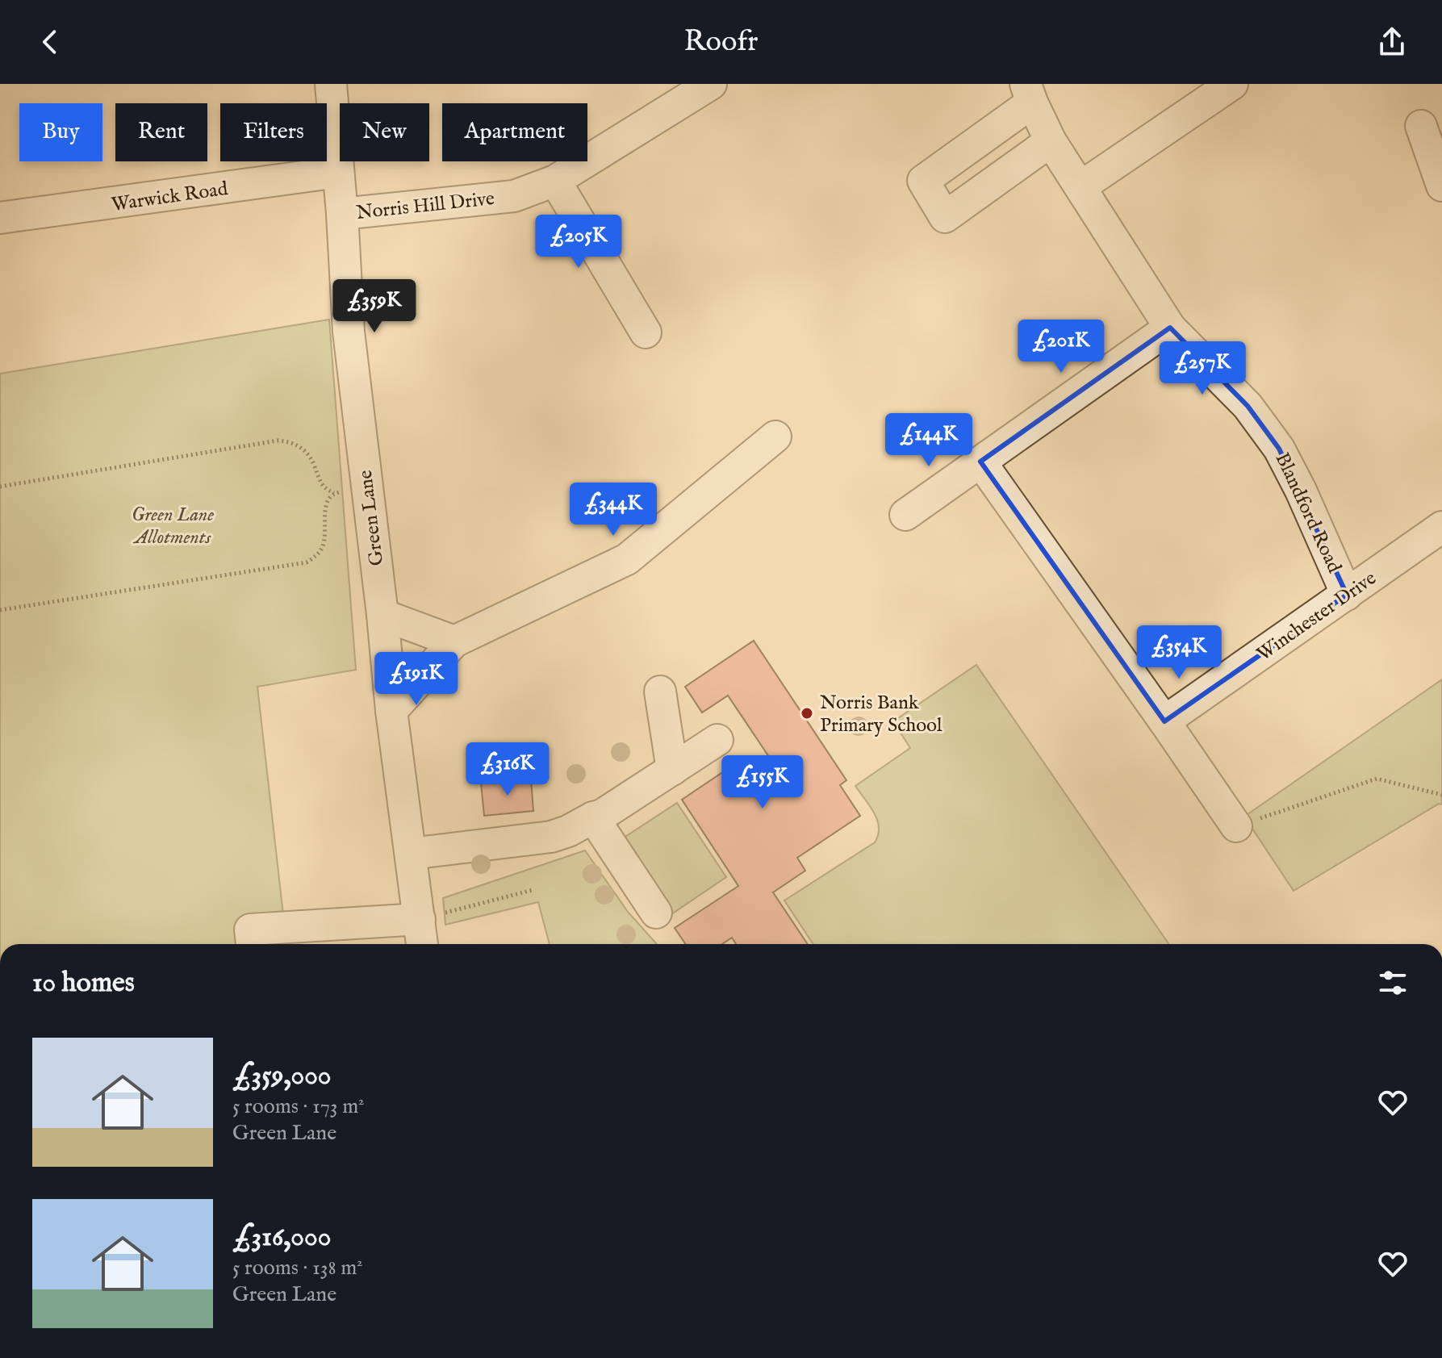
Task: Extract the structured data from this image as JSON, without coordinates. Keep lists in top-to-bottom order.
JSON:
{
  "streets": {
    "street": [
      "Warwick Road",
      "Norris Hill Drive",
      "Blandford Road",
      "Green Lane",
      "Winchester Drive"
    ]
  },
  "crossings": [
    ["Warwick Road", "Green Lane"],
    ["Norris Hill Drive", "Green Lane"],
    ["Blandford Road", "Winchester Drive"]
  ],
  "parks": ["Green Lane Allotments"],
  "places": ["Norris Bank Primary School"],
  "page": {
    "header": "Roofr",
    "chip": [
      "Buy",
      "Rent",
      "Filters",
      "New",
      "Apartment"
    ],
    "price": [
      "£205K",
      "£359K",
      "£201K",
      "£257K",
      "£144K",
      "£344K",
      "£354K",
      "£191K",
      "£316K",
      "£155K"
    ],
    "heading": "10 homes",
    "list": [
      {
        "name": "£359,000",
        "note": "5 rooms · 173 m² · Green Lane"
      },
      {
        "name": "£316,000",
        "note": "5 rooms · 138 m² · Green Lane"
      }
    ]
  }
}
